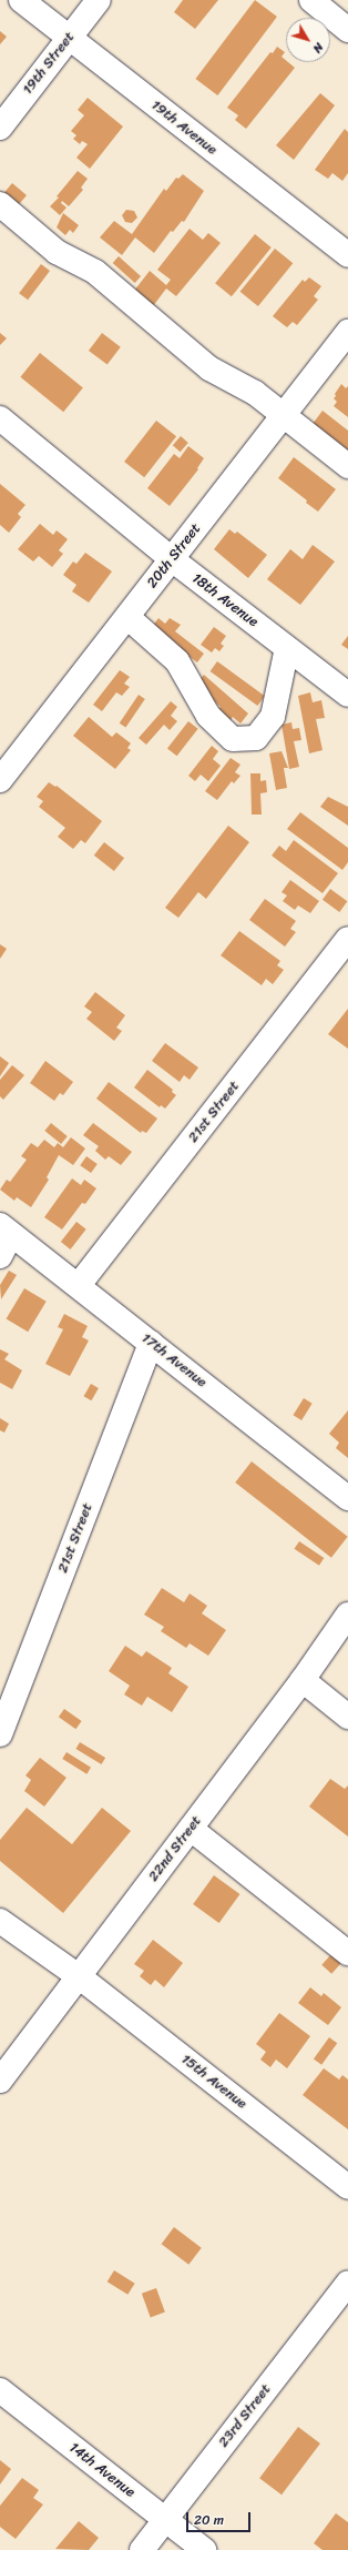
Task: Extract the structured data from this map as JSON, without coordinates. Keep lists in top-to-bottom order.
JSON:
{
  "streets": {
    "street": [
      "19th Street",
      "19th Avenue",
      "20th Street",
      "18th Avenue",
      "21st Street",
      "17th Avenue",
      "22nd Street",
      "15th Avenue",
      "23rd Street",
      "14th Avenue"
    ]
  },
  "crossings": [
    ["19th Street", "19th Avenue"],
    ["20th Street", "18th Avenue"],
    ["21st Street", "17th Avenue"],
    ["22nd Street", "15th Avenue"],
    ["23rd Street", "14th Avenue"]
  ],
  "scale_bar": "20 m",
  "north": "bottom right"
}
